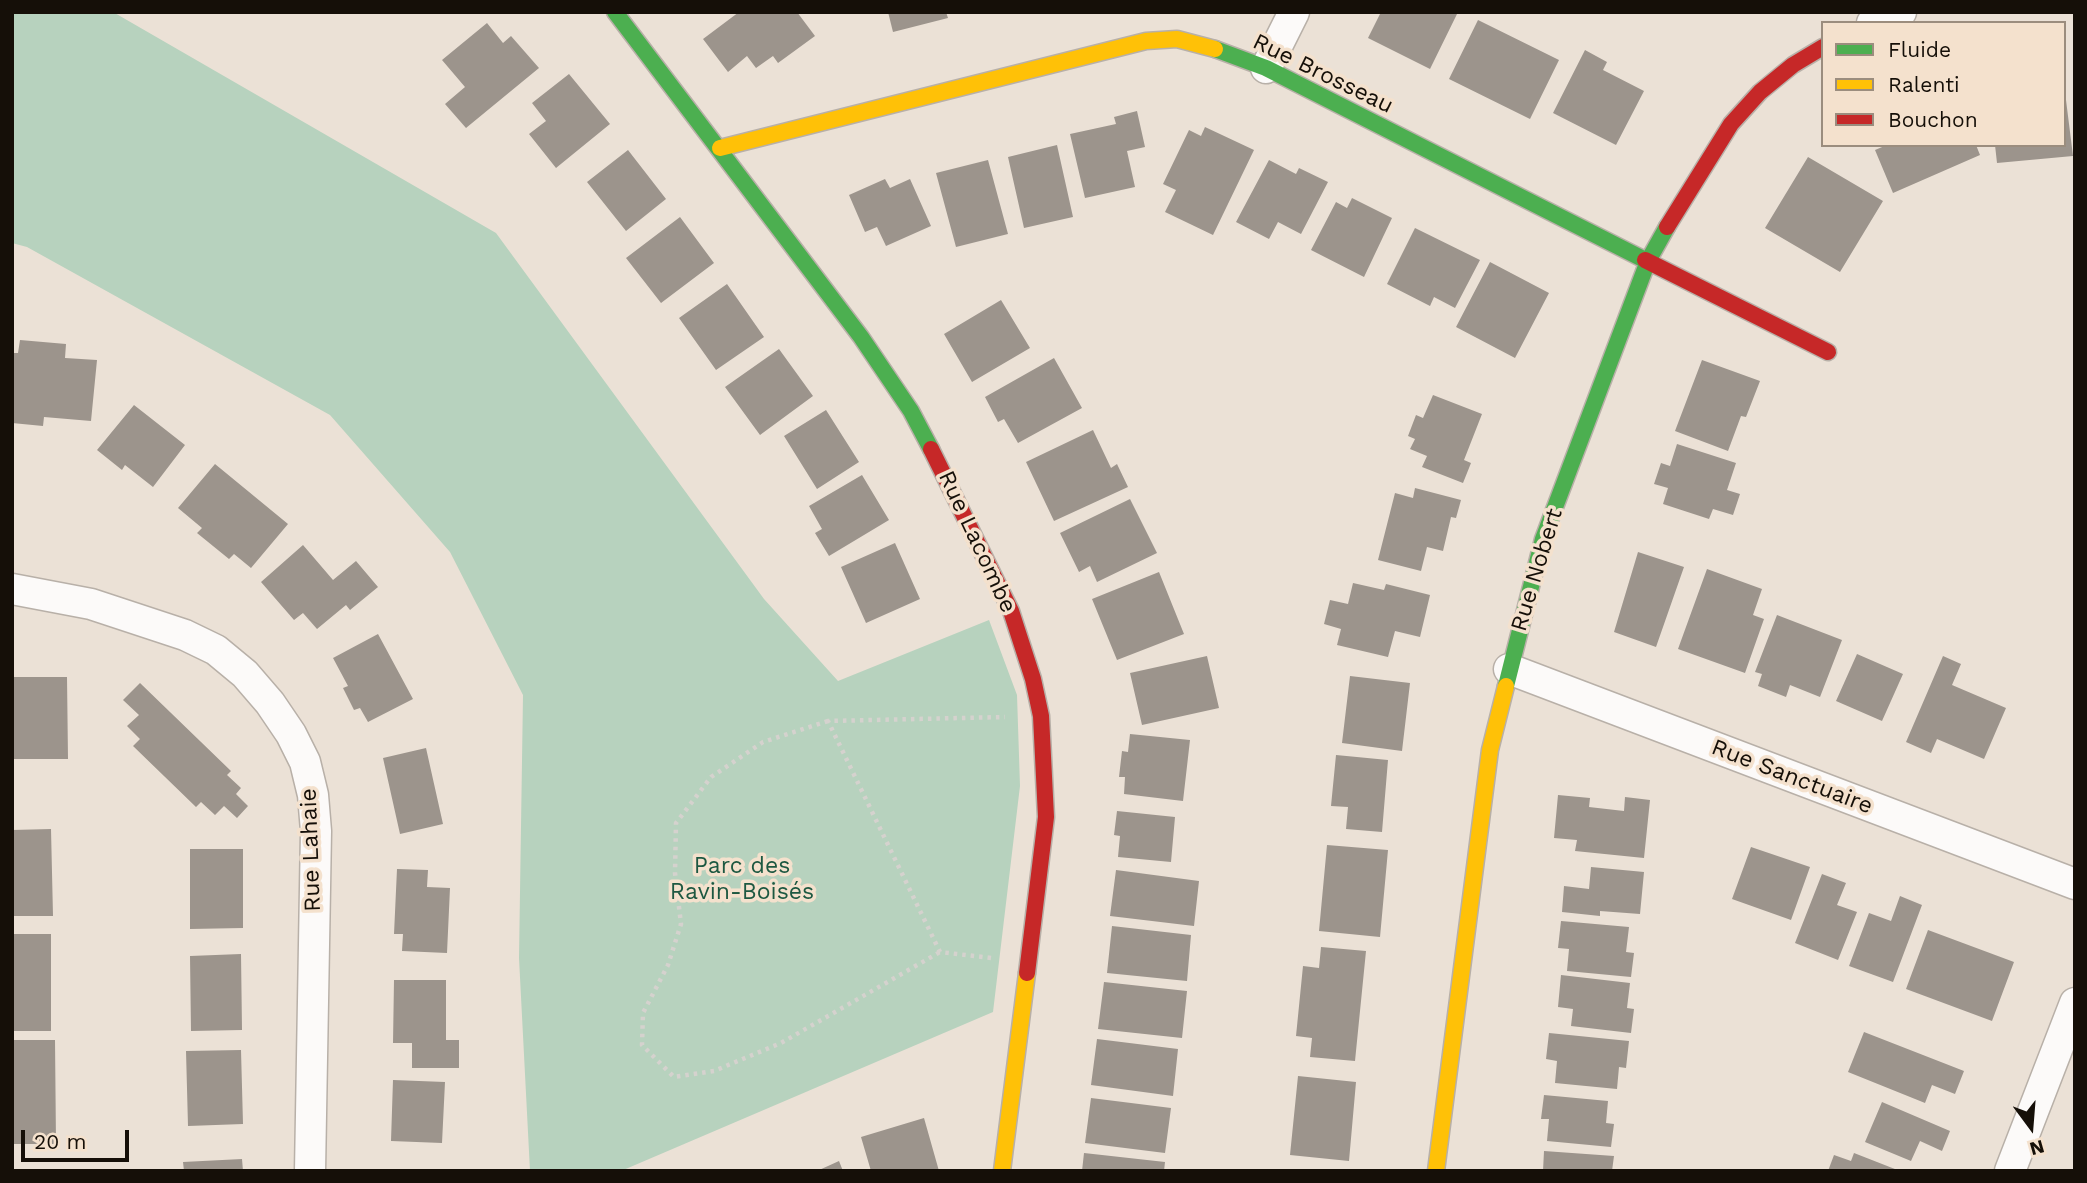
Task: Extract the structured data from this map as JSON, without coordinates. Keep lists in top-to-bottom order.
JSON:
{
  "streets": {
    "street": [
      "Rue Brosseau",
      "Rue Lacombe",
      "Rue Nobert",
      "Rue Sanctuaire",
      "Rue Lahaie"
    ]
  },
  "crossings": [
    ["Rue Brosseau", "Rue Lacombe"],
    ["Rue Brosseau", "Rue Nobert"],
    ["Rue Nobert", "Rue Sanctuaire"]
  ],
  "parks": ["Parc des Ravin-Boisés"],
  "legend": ["Fluide", "Ralenti", "Bouchon"],
  "scale_bar": "20 m",
  "north": "bottom"
}
